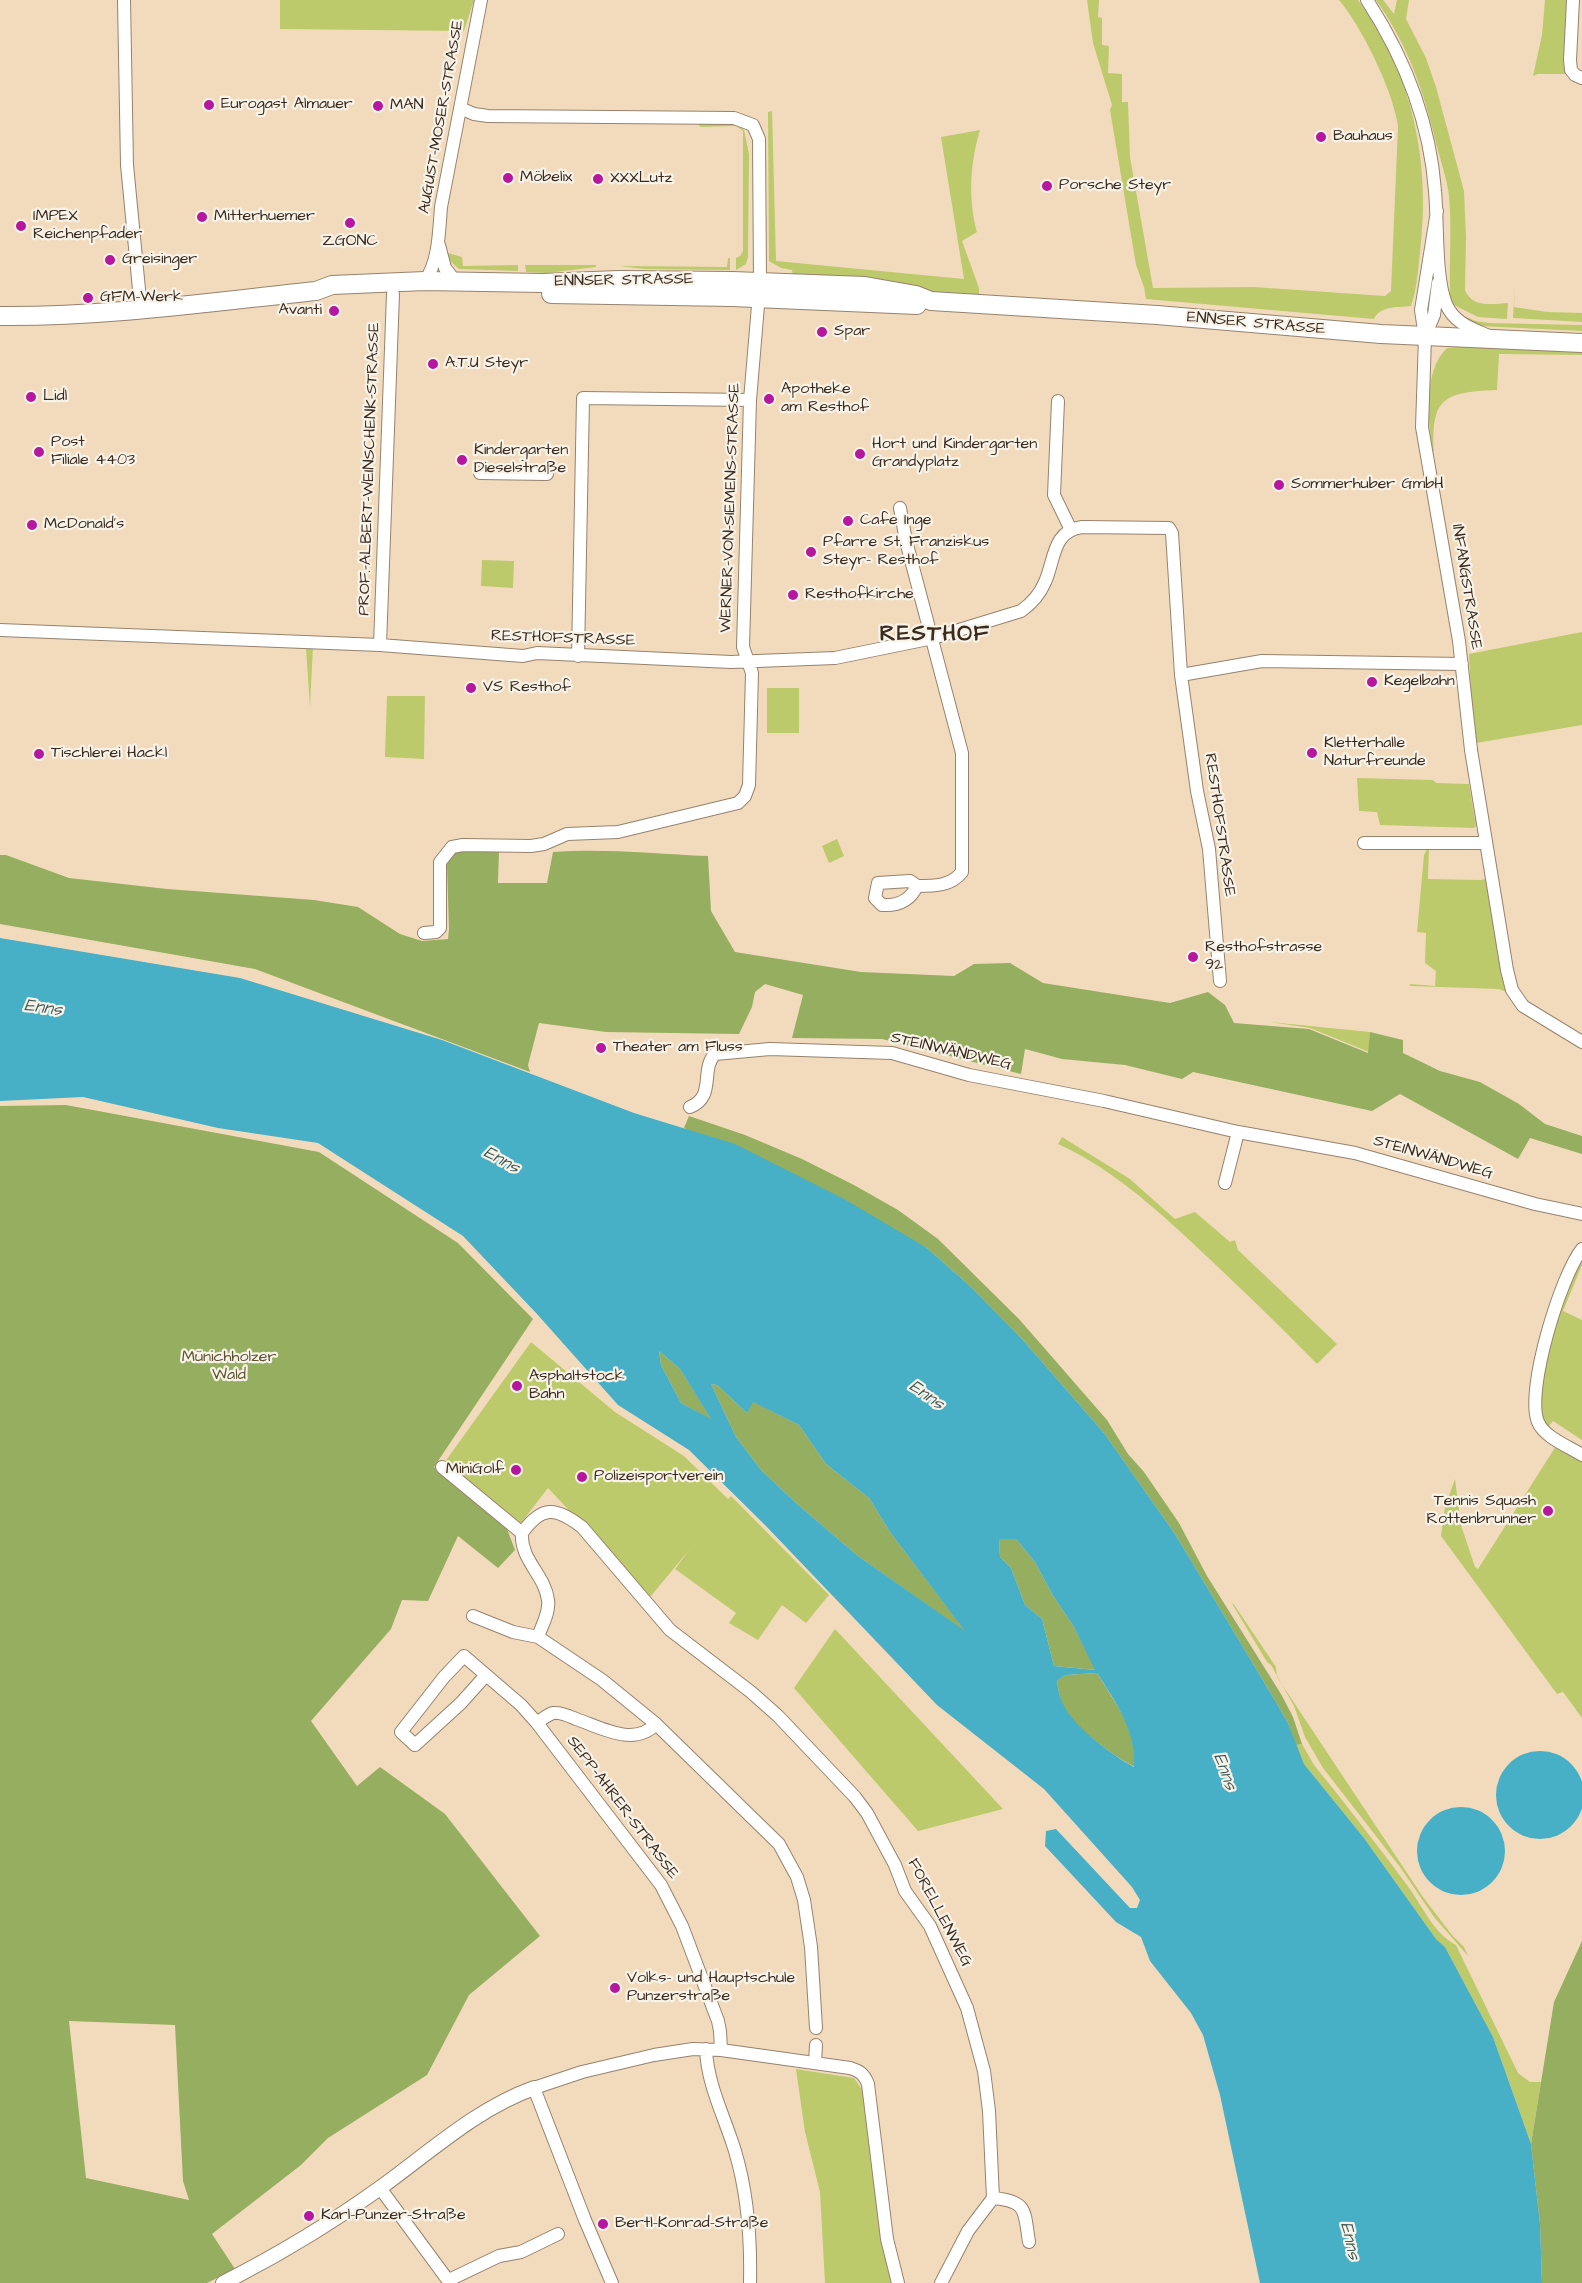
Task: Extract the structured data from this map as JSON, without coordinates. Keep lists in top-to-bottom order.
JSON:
{
  "streets": {
    "main road": ["ENNSER STRASSE"],
    "street": [
      "AUGUST-MOSER-STRASSE",
      "PROF.-ALBERT-WEINSCHENK-STRASSE",
      "WERNER-VON-SIEMENS-STRASSE",
      "INFANGSTRASSE",
      "RESTHOFSTRASSE",
      "STEINWÄNDWEG",
      "SEPP-AHRER-STRASSE",
      "FORELLENWEG"
    ]
  },
  "crossings": [
    ["AUGUST-MOSER-STRASSE", "ENNSER STRASSE"],
    ["AUGUST-MOSER-STRASSE", "WERNER-VON-SIEMENS-STRASSE"],
    ["ENNSER STRASSE", "PROF.-ALBERT-WEINSCHENK-STRASSE"],
    ["ENNSER STRASSE", "WERNER-VON-SIEMENS-STRASSE"],
    ["ENNSER STRASSE", "INFANGSTRASSE"],
    ["PROF.-ALBERT-WEINSCHENK-STRASSE", "RESTHOFSTRASSE"],
    ["WERNER-VON-SIEMENS-STRASSE", "RESTHOFSTRASSE"]
  ],
  "districts": ["RESTHOF"],
  "water": ["Enns"],
  "parks": ["Münichholzer Wald"],
  "places": [
    "Eurogast Almauer",
    "MAN",
    "Bauhaus",
    "Möbelix",
    "XXXLutz",
    "Porsche Steyr",
    "Mitterhuemer",
    "ZGONC",
    "IMPEX Reichenpfader",
    "Greisinger",
    "GFM-Werk",
    "Avanti",
    "Spar",
    "A.T.U Steyr",
    "Lidl",
    "Apotheke am Resthof",
    "Post Filiale 4403",
    "Hort und Kindergarten Grandyplatz",
    "Kindergarten Dieselstraße",
    "Sommerhuber GmbH",
    "Cafe Inge",
    "McDonald's",
    "Pfarre St. Franziskus Steyr- Resthof",
    "Resthofkirche",
    "Kegelbahn",
    "VS Resthof",
    "Kletterhalle Naturfreunde",
    "Tischlerei Hackl",
    "Resthofstrasse 92",
    "Theater am Fluss",
    "Asphaltstock Bahn",
    "MiniGolf",
    "Polizeisportverein",
    "Tennis Squash Rottenbrunner",
    "Volks- und Hauptschule Punzerstraße",
    "Karl-Punzer-Straße",
    "Bertl-Konrad-Straße"
  ]
}
